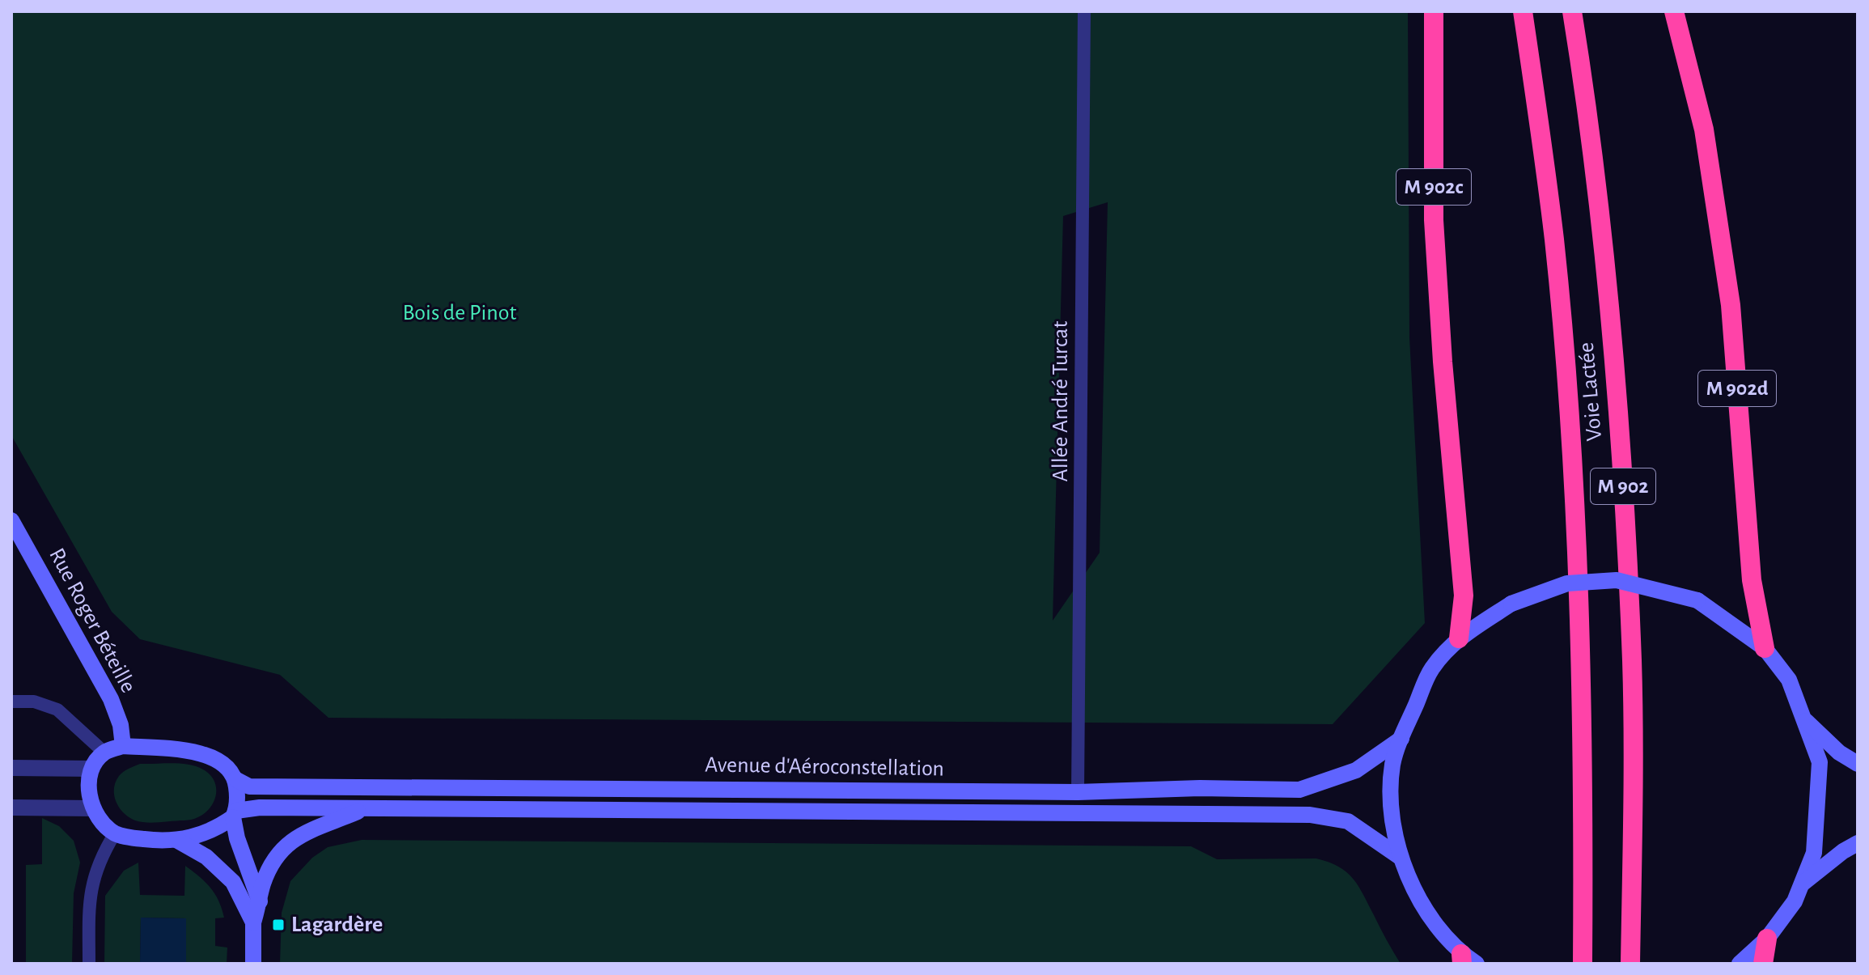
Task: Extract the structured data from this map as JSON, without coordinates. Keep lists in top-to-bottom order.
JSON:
{
  "streets": {
    "highway": [
      "M 902c",
      "M 902d",
      "Voie Lactée",
      "M 902"
    ],
    "street": ["Rue Roger Béteille", "Avenue d'Aéroconstellation"],
    "lane": ["Allée André Turcat"]
  },
  "crossings": [
    ["Allée André Turcat", "Avenue d'Aéroconstellation"],
    ["Rue Roger Béteille", "Avenue d'Aéroconstellation"]
  ],
  "parks": ["Bois de Pinot"],
  "places": {
    "transit": ["Lagardère"]
  }
}
